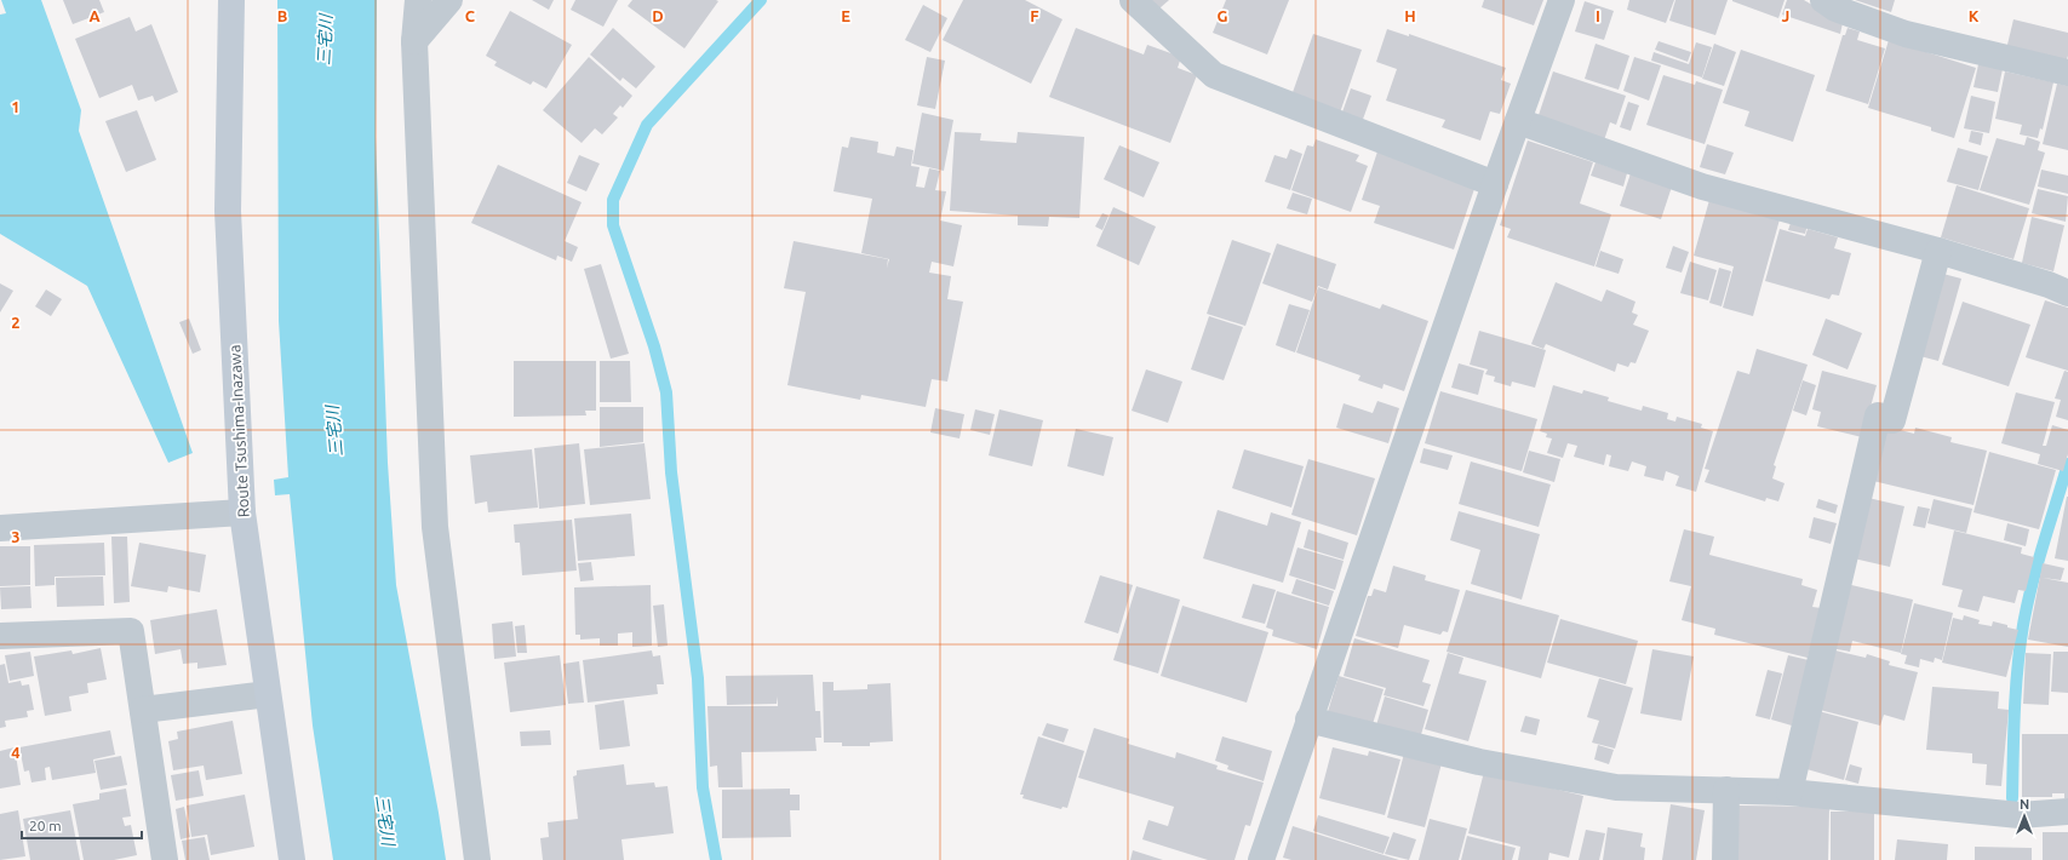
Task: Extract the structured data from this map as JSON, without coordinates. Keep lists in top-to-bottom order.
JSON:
{
  "streets": {
    "main road": ["Route Tsushima-Inazawa"]
  },
  "water": ["三宅川"],
  "scale_bar": "20 m",
  "north": "top",
  "grid": {
    "columns": [
      "A",
      "B",
      "C",
      "D",
      "E",
      "F",
      "G",
      "H",
      "I",
      "J",
      "K"
    ],
    "rows": [
      "1",
      "2",
      "3",
      "4"
    ]
  }
}
